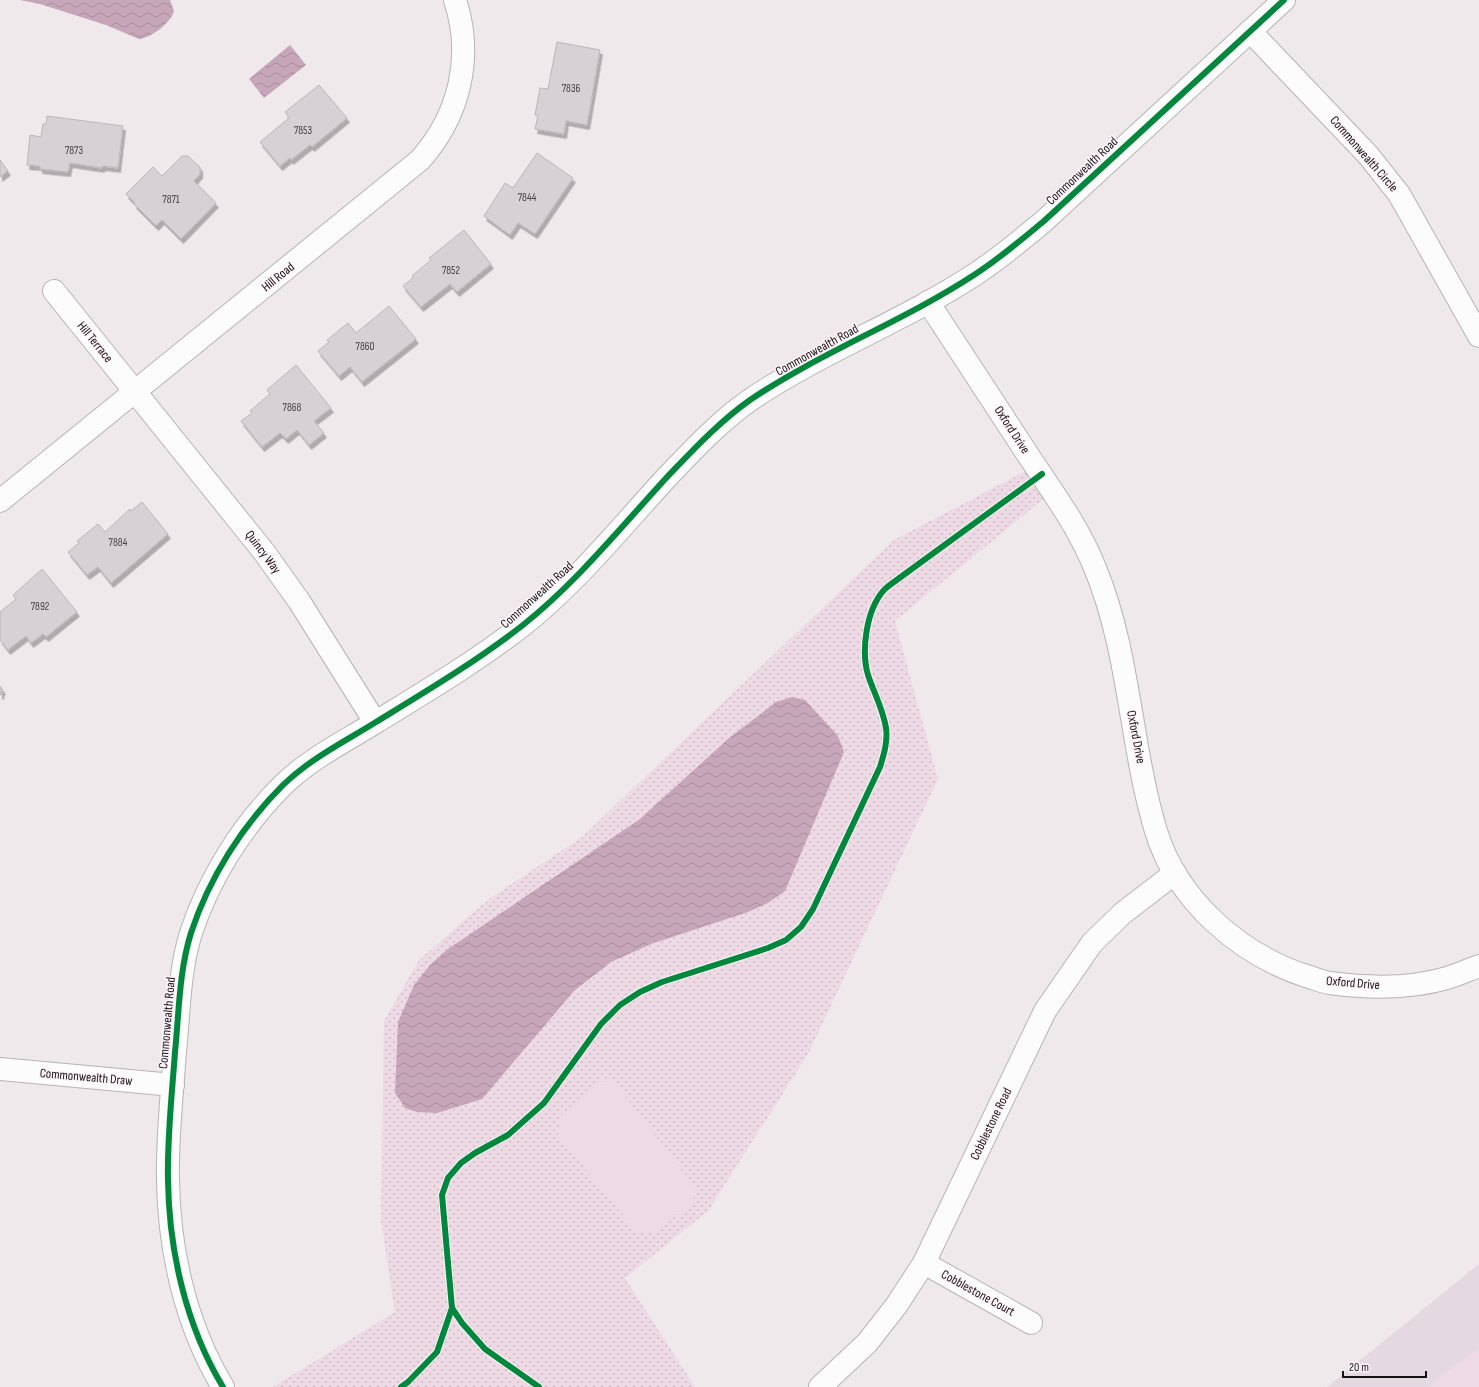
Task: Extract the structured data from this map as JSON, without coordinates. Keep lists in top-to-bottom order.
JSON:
{
  "streets": {
    "street": [
      "Commonwealth Circle",
      "Commonwealth Road",
      "Hill Road",
      "Hill Terrace",
      "Oxford Drive",
      "Quincy Way",
      "Commonwealth Draw",
      "Cobblestone Road",
      "Cobblestone Court"
    ]
  },
  "crossings": [
    ["Commonwealth Circle", "Commonwealth Road"],
    ["Commonwealth Road", "Oxford Drive"],
    ["Commonwealth Road", "Quincy Way"],
    ["Commonwealth Road", "Commonwealth Draw"],
    ["Hill Road", "Hill Terrace"],
    ["Hill Road", "Quincy Way"],
    ["Hill Terrace", "Quincy Way"],
    ["Oxford Drive", "Cobblestone Road"],
    ["Cobblestone Road", "Cobblestone Court"]
  ],
  "house_numbers": [
    "7836",
    "7853",
    "7873",
    "7844",
    "7871",
    "7852",
    "7860",
    "7868",
    "7884",
    "7892"
  ],
  "scale_bar": "20 m"
}
